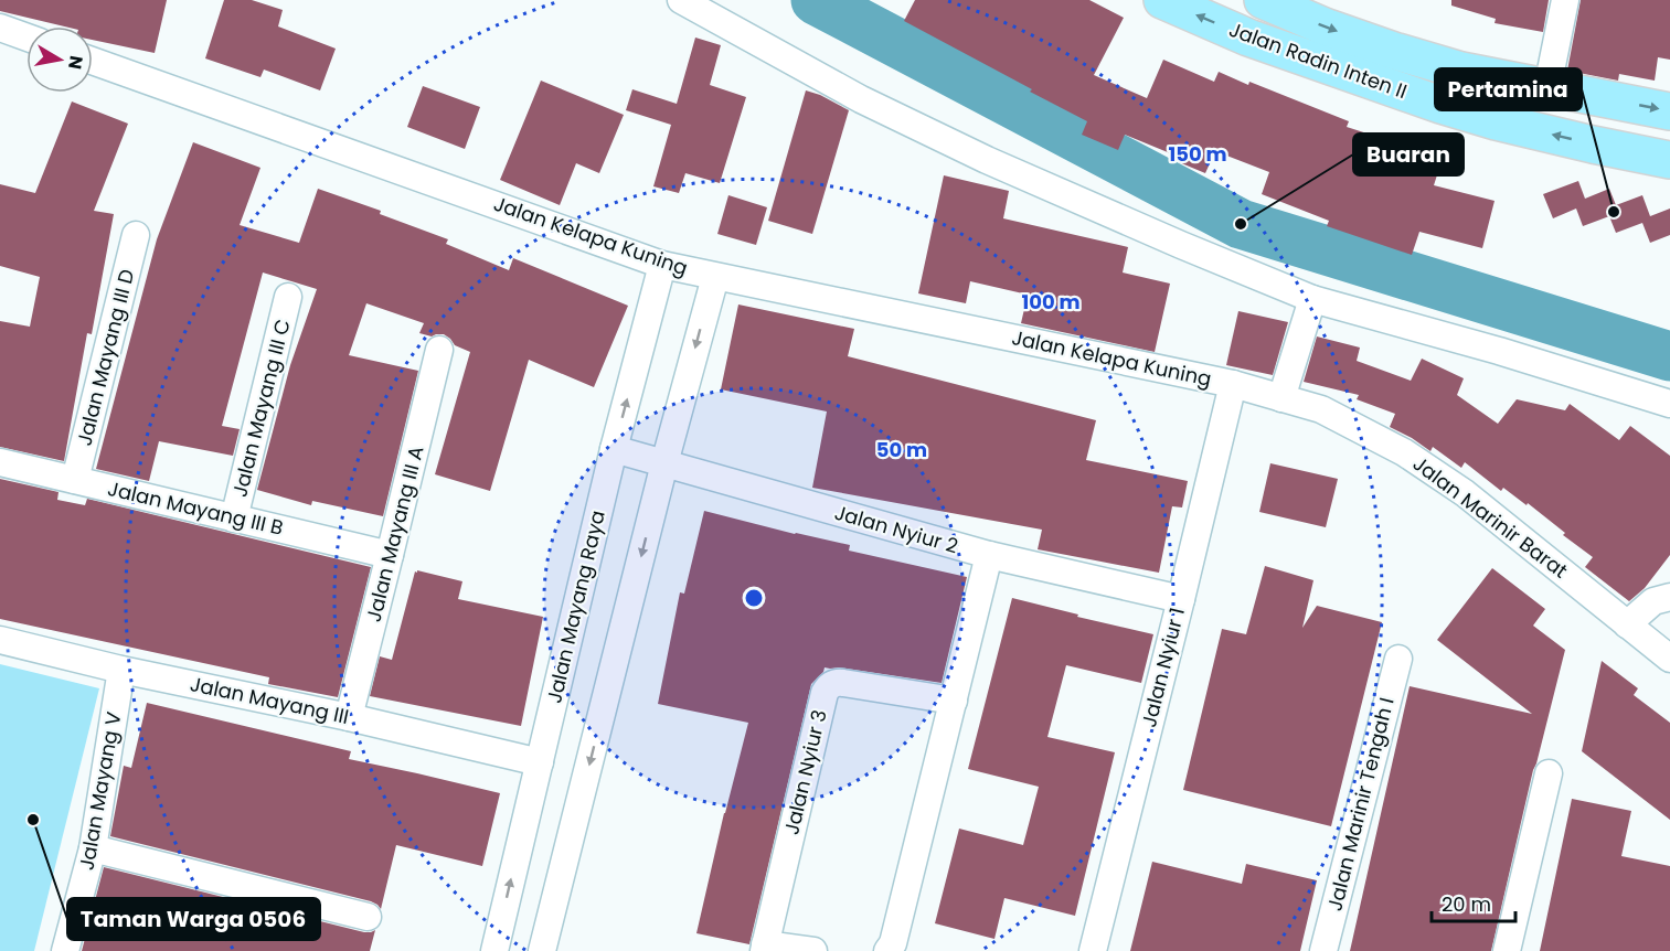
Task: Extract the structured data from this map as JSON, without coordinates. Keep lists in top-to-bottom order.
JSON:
{
  "streets": {
    "main road": ["Jalan Radin Inten II"],
    "street": [
      "Jalan Kelapa Kuning",
      "Jalan Mayang III D",
      "Jalan Mayang III C",
      "Jalan Mayang III B",
      "Jalan Marinir Barat",
      "Jalan Nyiur 2",
      "Jalan Mayang III A",
      "Jalan Mayang Raya",
      "Jalan Nyiur 1",
      "Jalan Mayang III",
      "Jalan Nyiur 3",
      "Jalan Mayang V",
      "Jalan Marinir Tengah I"
    ]
  },
  "crossings": [
    ["Jalan Kelapa Kuning", "Jalan Marinir Barat"],
    ["Jalan Kelapa Kuning", "Jalan Mayang Raya"],
    ["Jalan Kelapa Kuning", "Jalan Nyiur 1"],
    ["Jalan Mayang III D", "Jalan Mayang III B"],
    ["Jalan Mayang III C", "Jalan Mayang III B"],
    ["Jalan Mayang III B", "Jalan Mayang III A"],
    ["Jalan Marinir Barat", "Jalan Nyiur 1"],
    ["Jalan Nyiur 2", "Jalan Mayang Raya"],
    ["Jalan Nyiur 2", "Jalan Nyiur 1"],
    ["Jalan Mayang III A", "Jalan Mayang III"],
    ["Jalan Mayang Raya", "Jalan Mayang III"],
    ["Jalan Mayang III", "Jalan Mayang V"]
  ],
  "places": ["Pertamina", "Buaran", "Taman Warga 0506"],
  "scale_bar": "20 m",
  "north": "right",
  "rings": ["150 m", "100 m", "50 m"]
}
